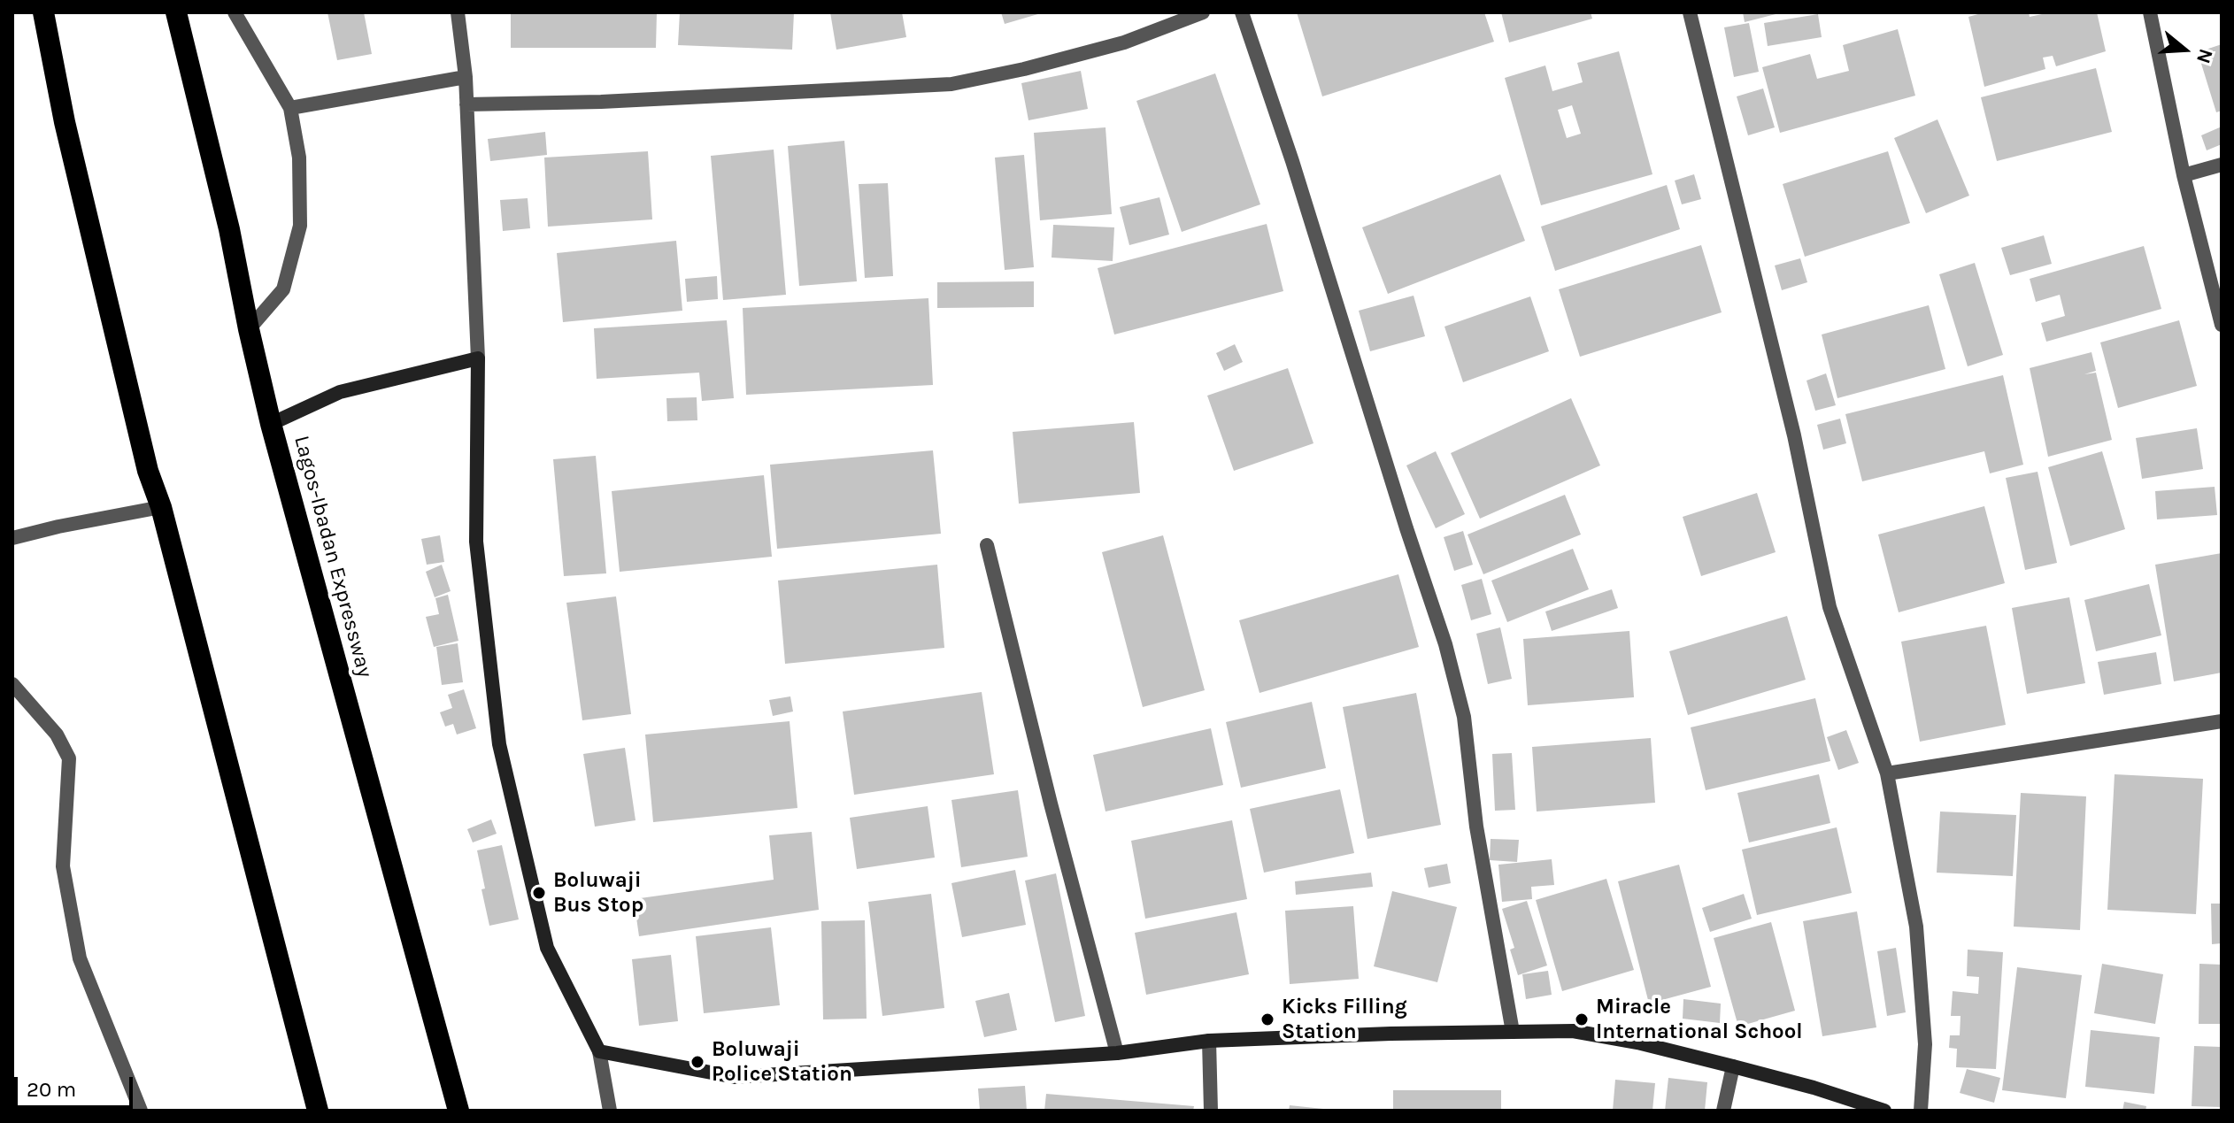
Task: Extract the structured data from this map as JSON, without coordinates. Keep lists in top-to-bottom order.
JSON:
{
  "streets": {
    "highway": ["Lagos-Ibadan Expressway"]
  },
  "places": [
    "Boluwaji Bus Stop",
    "Kicks Filling Station",
    "Miracle International School",
    "Boluwaji Police Station"
  ],
  "scale_bar": "20 m",
  "north": "right"
}
